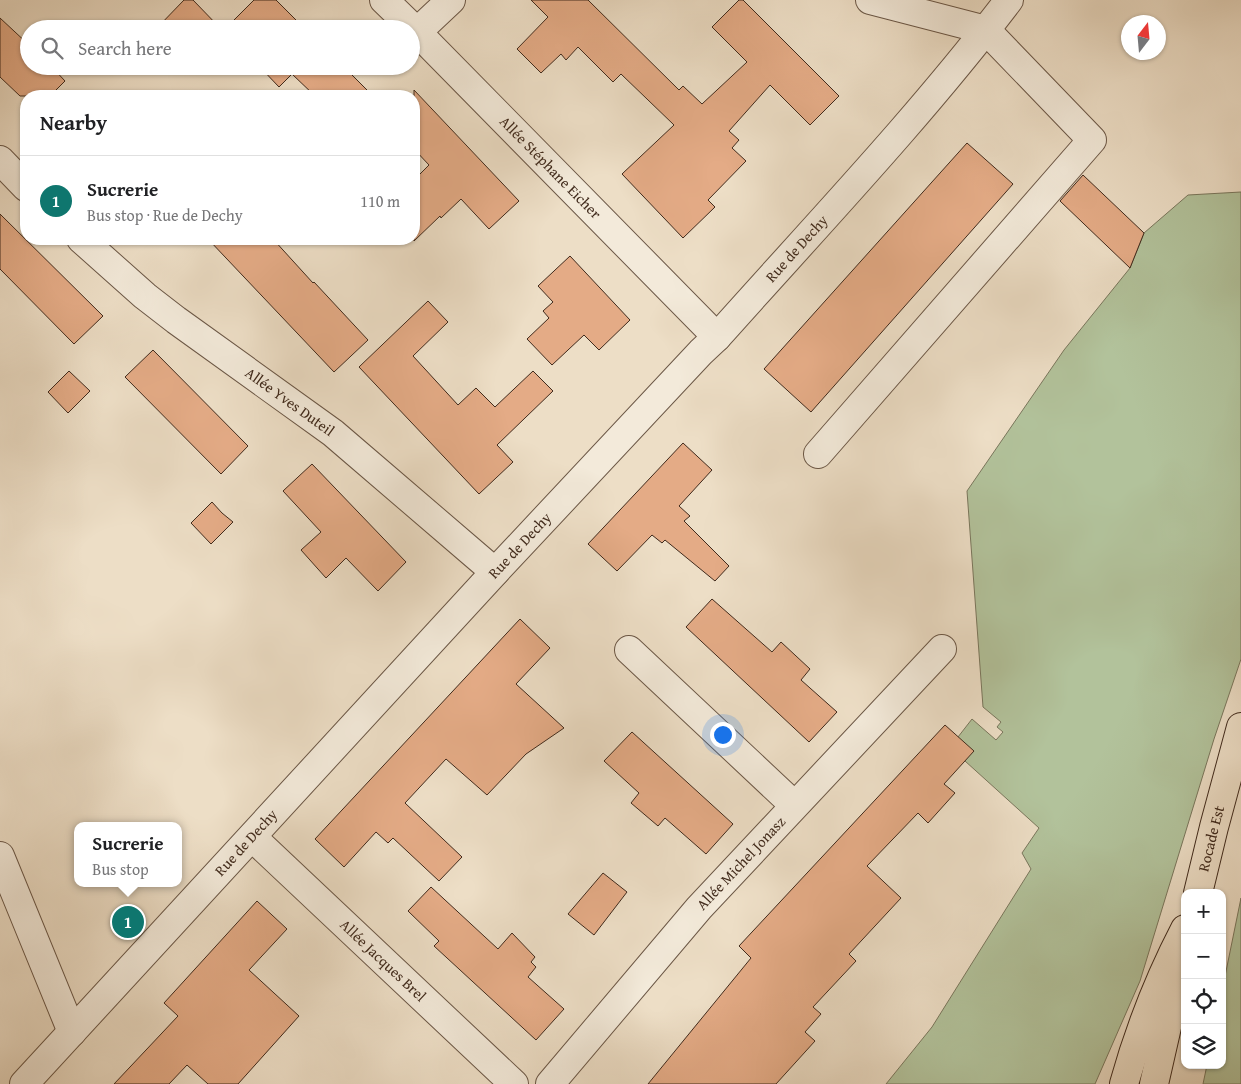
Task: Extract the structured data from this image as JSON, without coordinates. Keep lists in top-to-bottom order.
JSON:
{
  "streets": {
    "highway": ["Rocade Est"],
    "street": [
      "Allée Stéphane Eicher",
      "Rue de Dechy",
      "Allée Yves Duteil",
      "Allée Michel Jonasz",
      "Allée Jacques Brel"
    ]
  },
  "crossings": [
    ["Allée Stéphane Eicher", "Rue de Dechy"],
    ["Rue de Dechy", "Allée Yves Duteil"],
    ["Rue de Dechy", "Allée Jacques Brel"]
  ],
  "north": "top",
  "page": {
    "search": "Search here",
    "heading": "Nearby",
    "list": [
      {
        "mark": "1",
        "name": "Sucrerie",
        "note": "Bus stop · Rue de Dechy",
        "value": "110 m"
      }
    ],
    "popup": ["Sucrerie", "Bus stop"],
    "map_buttons": ["+", "−"],
    "pins": "1"
  }
}
